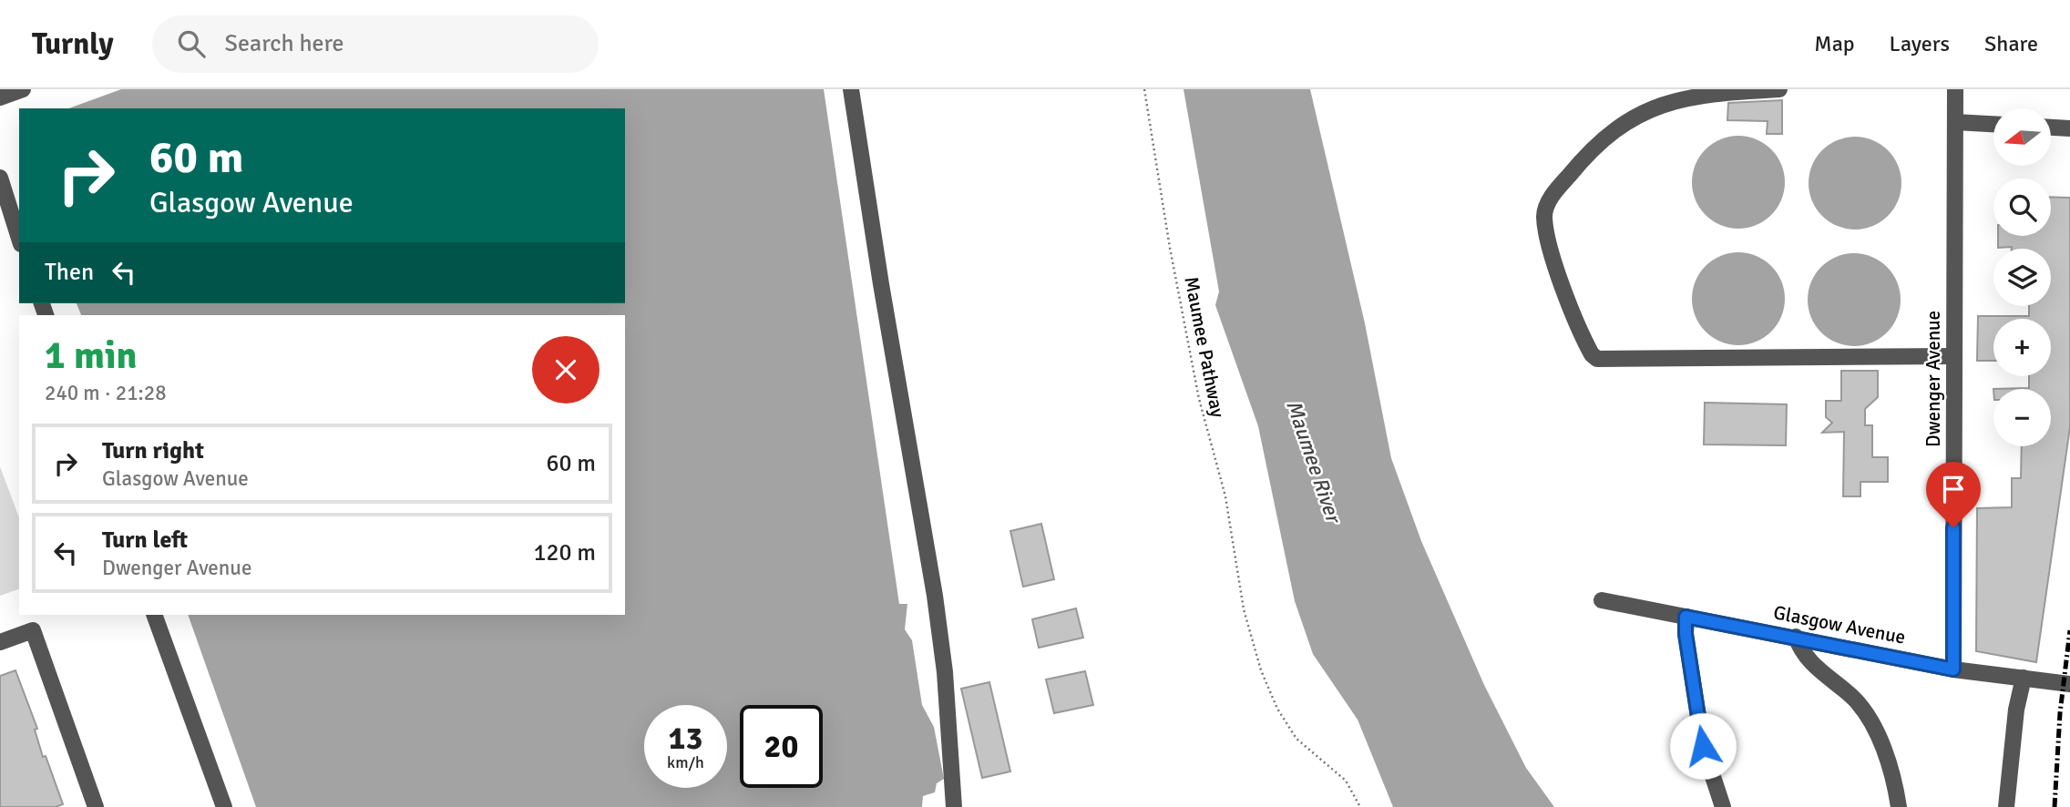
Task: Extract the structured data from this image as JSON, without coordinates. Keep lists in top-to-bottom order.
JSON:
{
  "streets": {
    "street": ["Dwenger Avenue", "Glasgow Avenue"],
    "path": ["Maumee Pathway"]
  },
  "crossings": [
    ["Dwenger Avenue", "Glasgow Avenue"]
  ],
  "water": ["Maumee River"],
  "north": "left",
  "page": {
    "header": "Turnly",
    "search": "Search here",
    "nav": ["Map", "Layers", "Share"],
    "map_buttons": ["+", "−"],
    "turn": ["60 m", "Glasgow Avenue"],
    "then": "Then",
    "heading": ["1 min", "240 m · 21:28"],
    "list": [
      {
        "name": "Turn right",
        "note": "Glasgow Avenue",
        "value": "60 m"
      },
      {
        "name": "Turn left",
        "note": "Dwenger Avenue",
        "value": "120 m"
      }
    ],
    "speed": "13 km/h",
    "limit": "20"
  }
}
